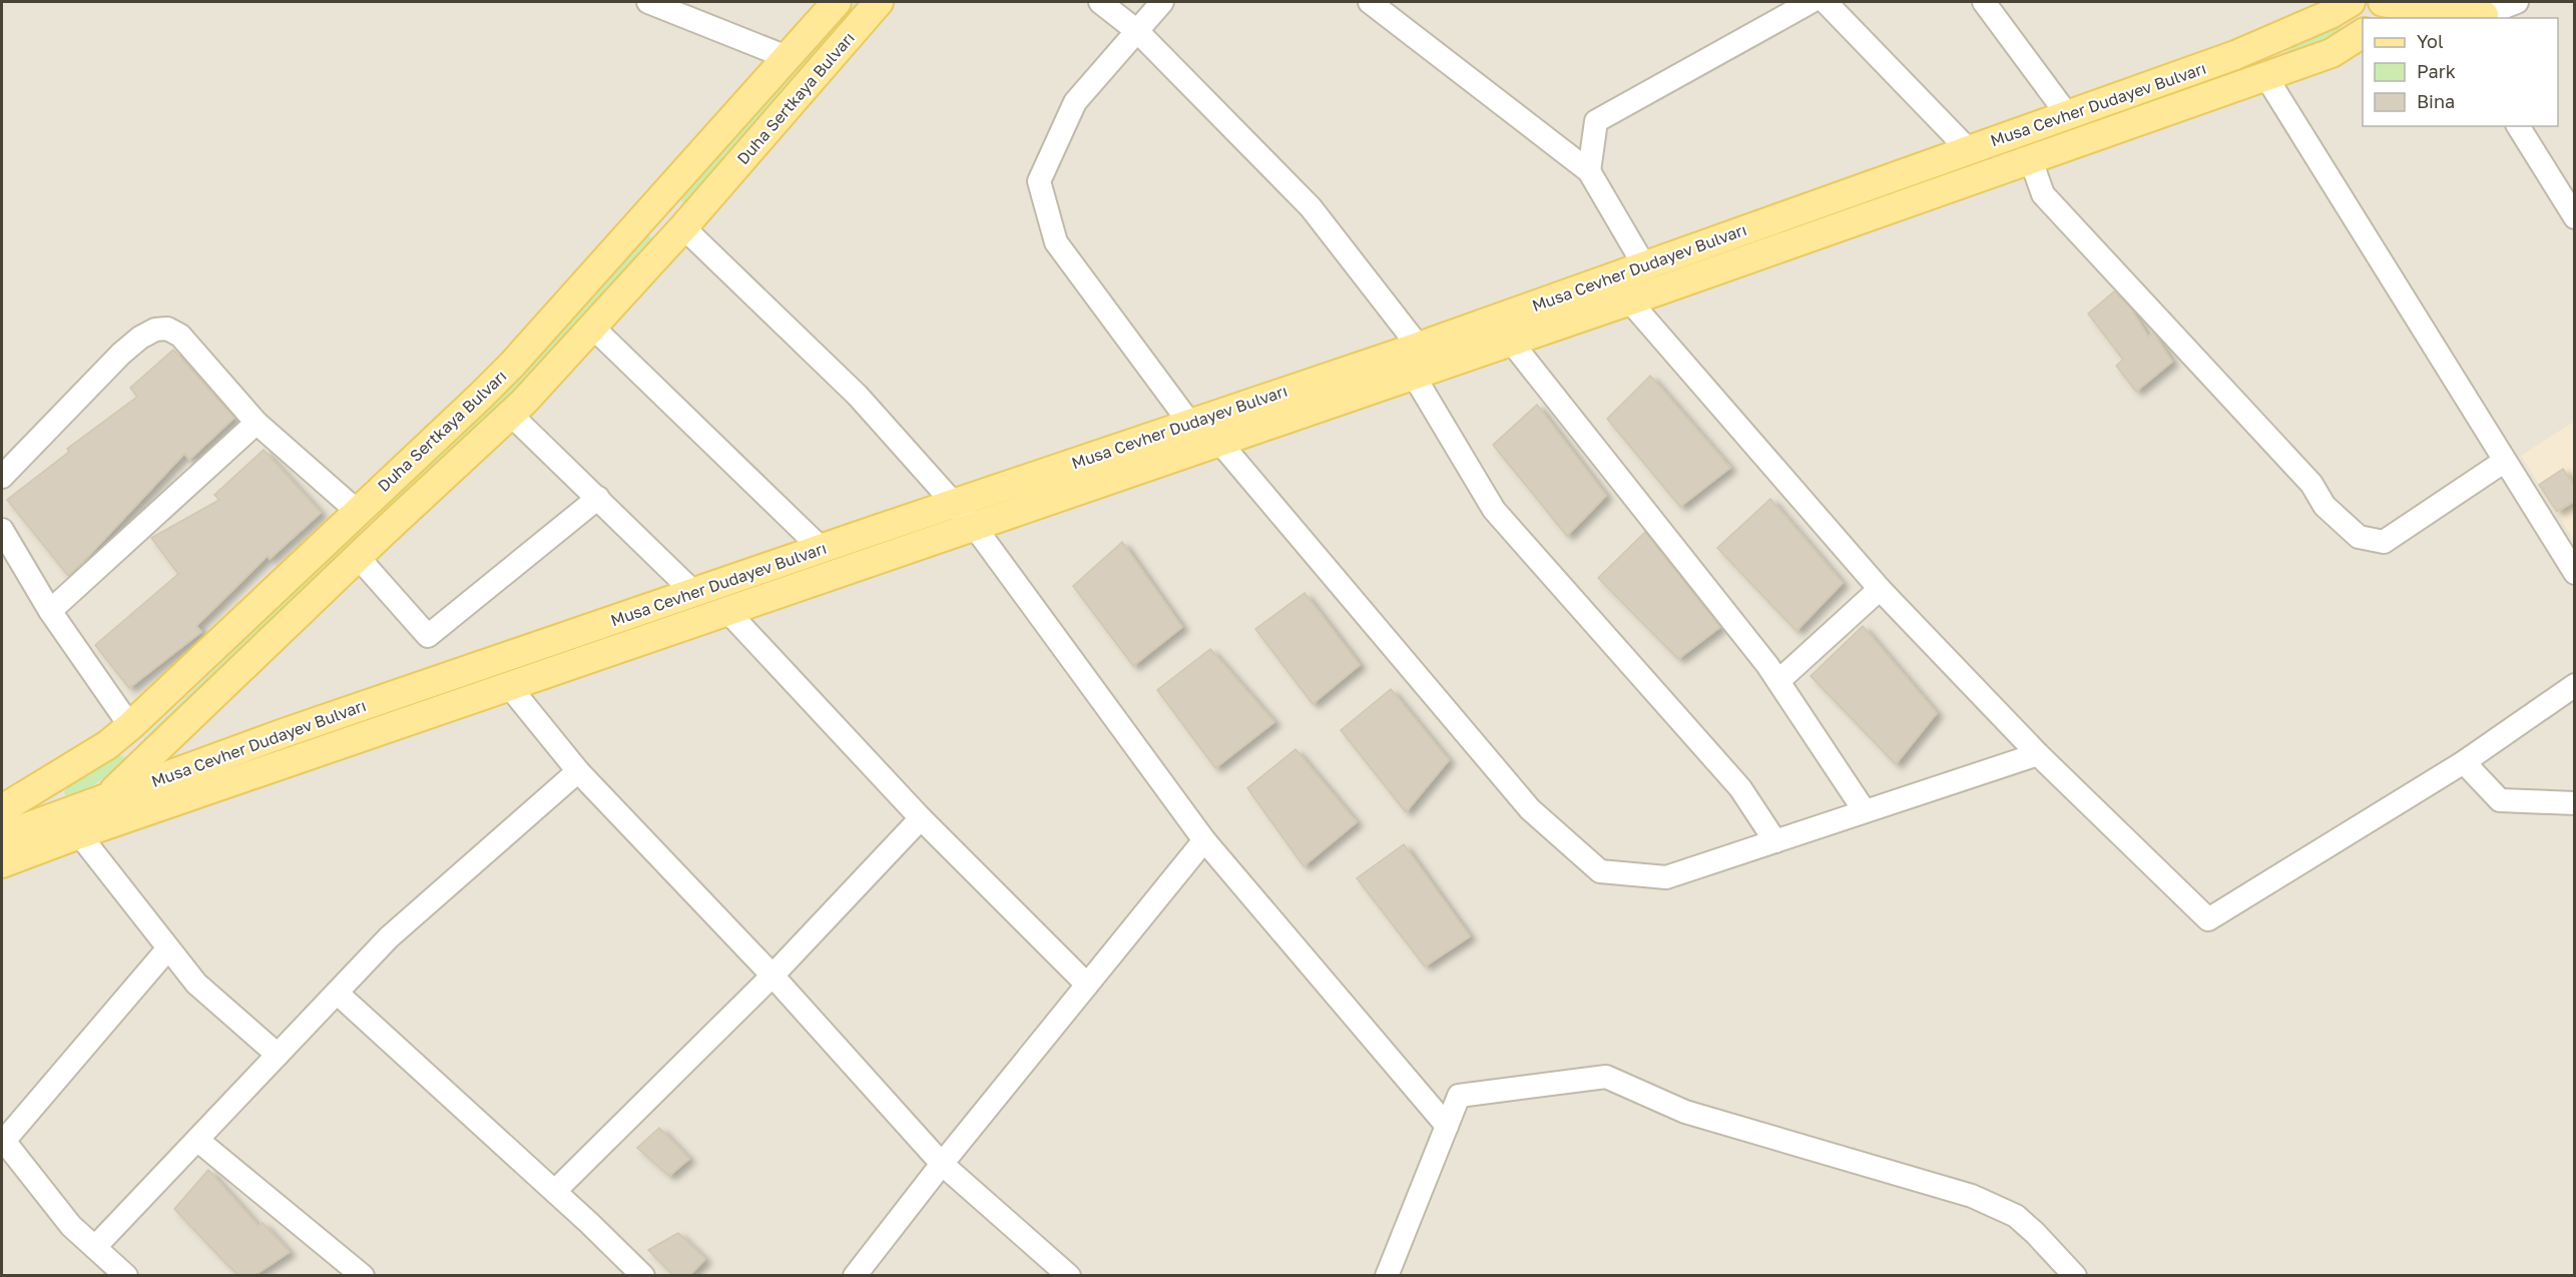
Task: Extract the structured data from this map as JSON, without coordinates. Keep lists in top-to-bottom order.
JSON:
{
  "streets": {
    "main road": ["Duha Sertkaya Bulvarı", "Musa Cevher Dudayev Bulvarı"]
  },
  "crossings": [
    ["Duha Sertkaya Bulvarı", "Musa Cevher Dudayev Bulvarı"]
  ],
  "legend": ["Yol", "Park", "Bina"]
}
